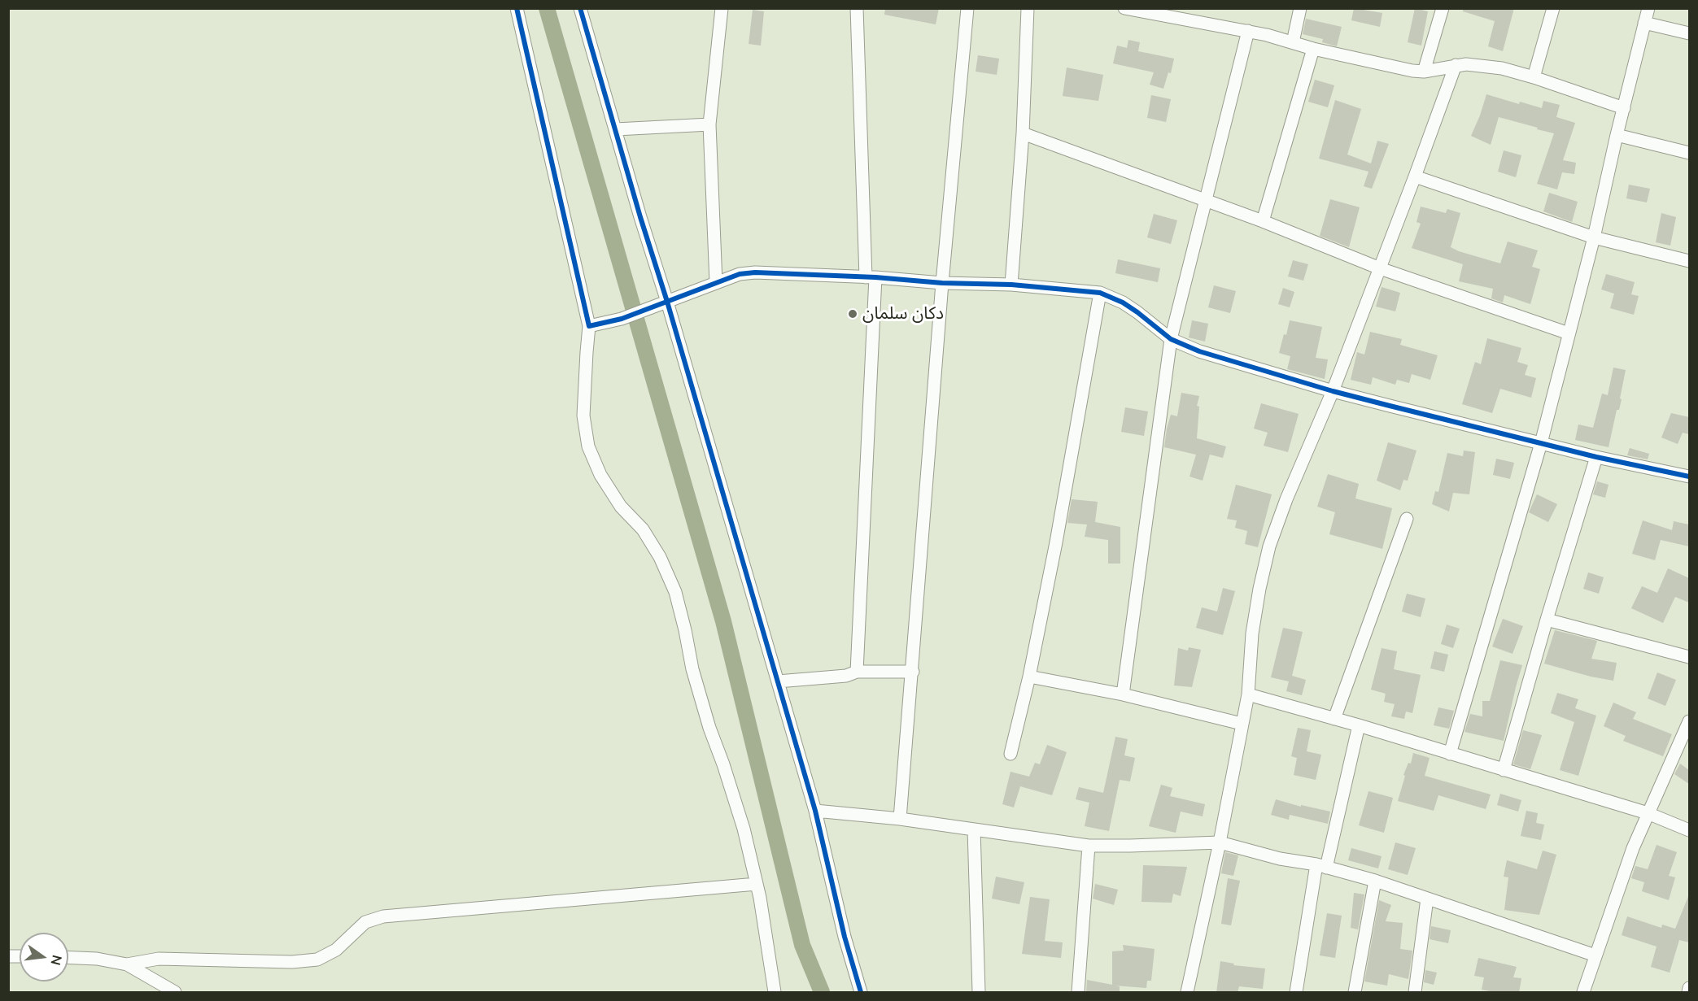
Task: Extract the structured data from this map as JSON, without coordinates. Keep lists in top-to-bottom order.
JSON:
{
  "places": ["دكان سلمان"],
  "north": "right"
}
